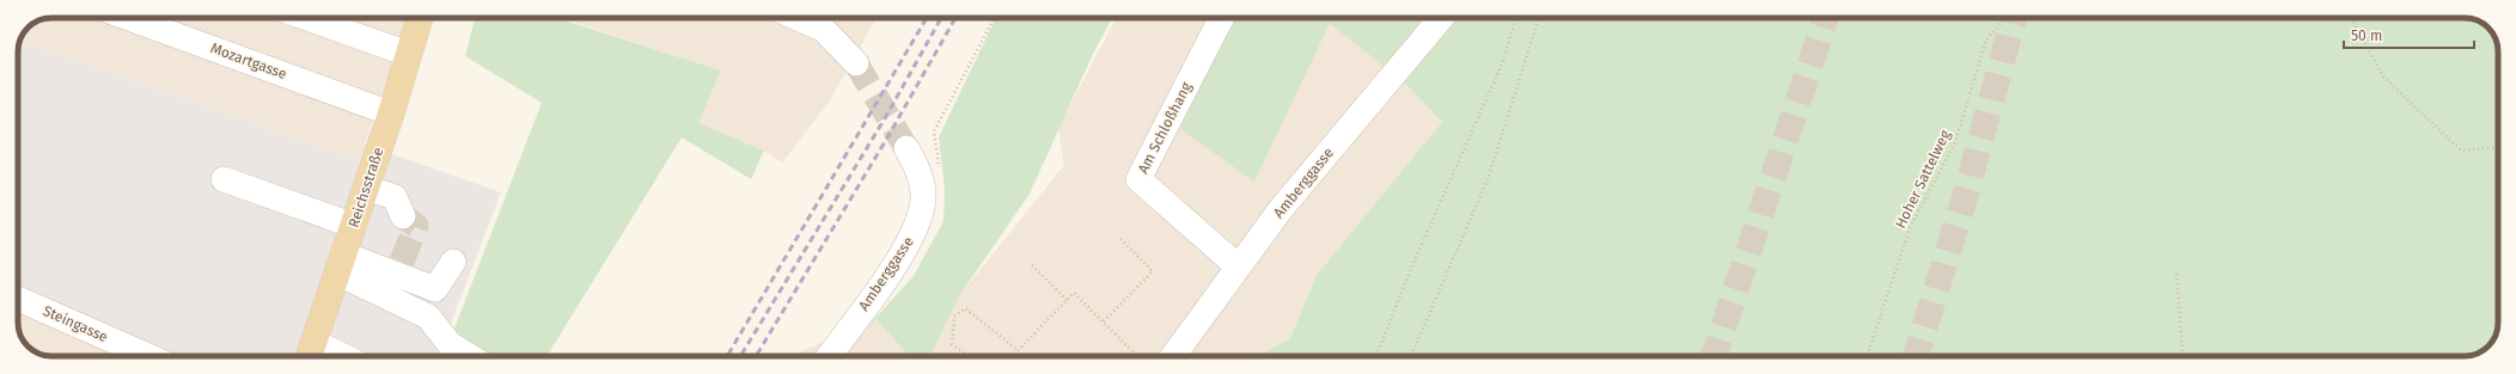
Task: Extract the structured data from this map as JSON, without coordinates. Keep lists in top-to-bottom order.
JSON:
{
  "streets": {
    "main road": ["Reichsstraße"],
    "street": [
      "Mozartgasse",
      "Am Schloßhang",
      "Amberggasse",
      "Steingasse"
    ],
    "path": ["Hoher Sattelweg"]
  },
  "crossings": [
    ["Mozartgasse", "Reichsstraße"],
    ["Am Schloßhang", "Amberggasse"]
  ],
  "scale_bar": "50 m"
}
